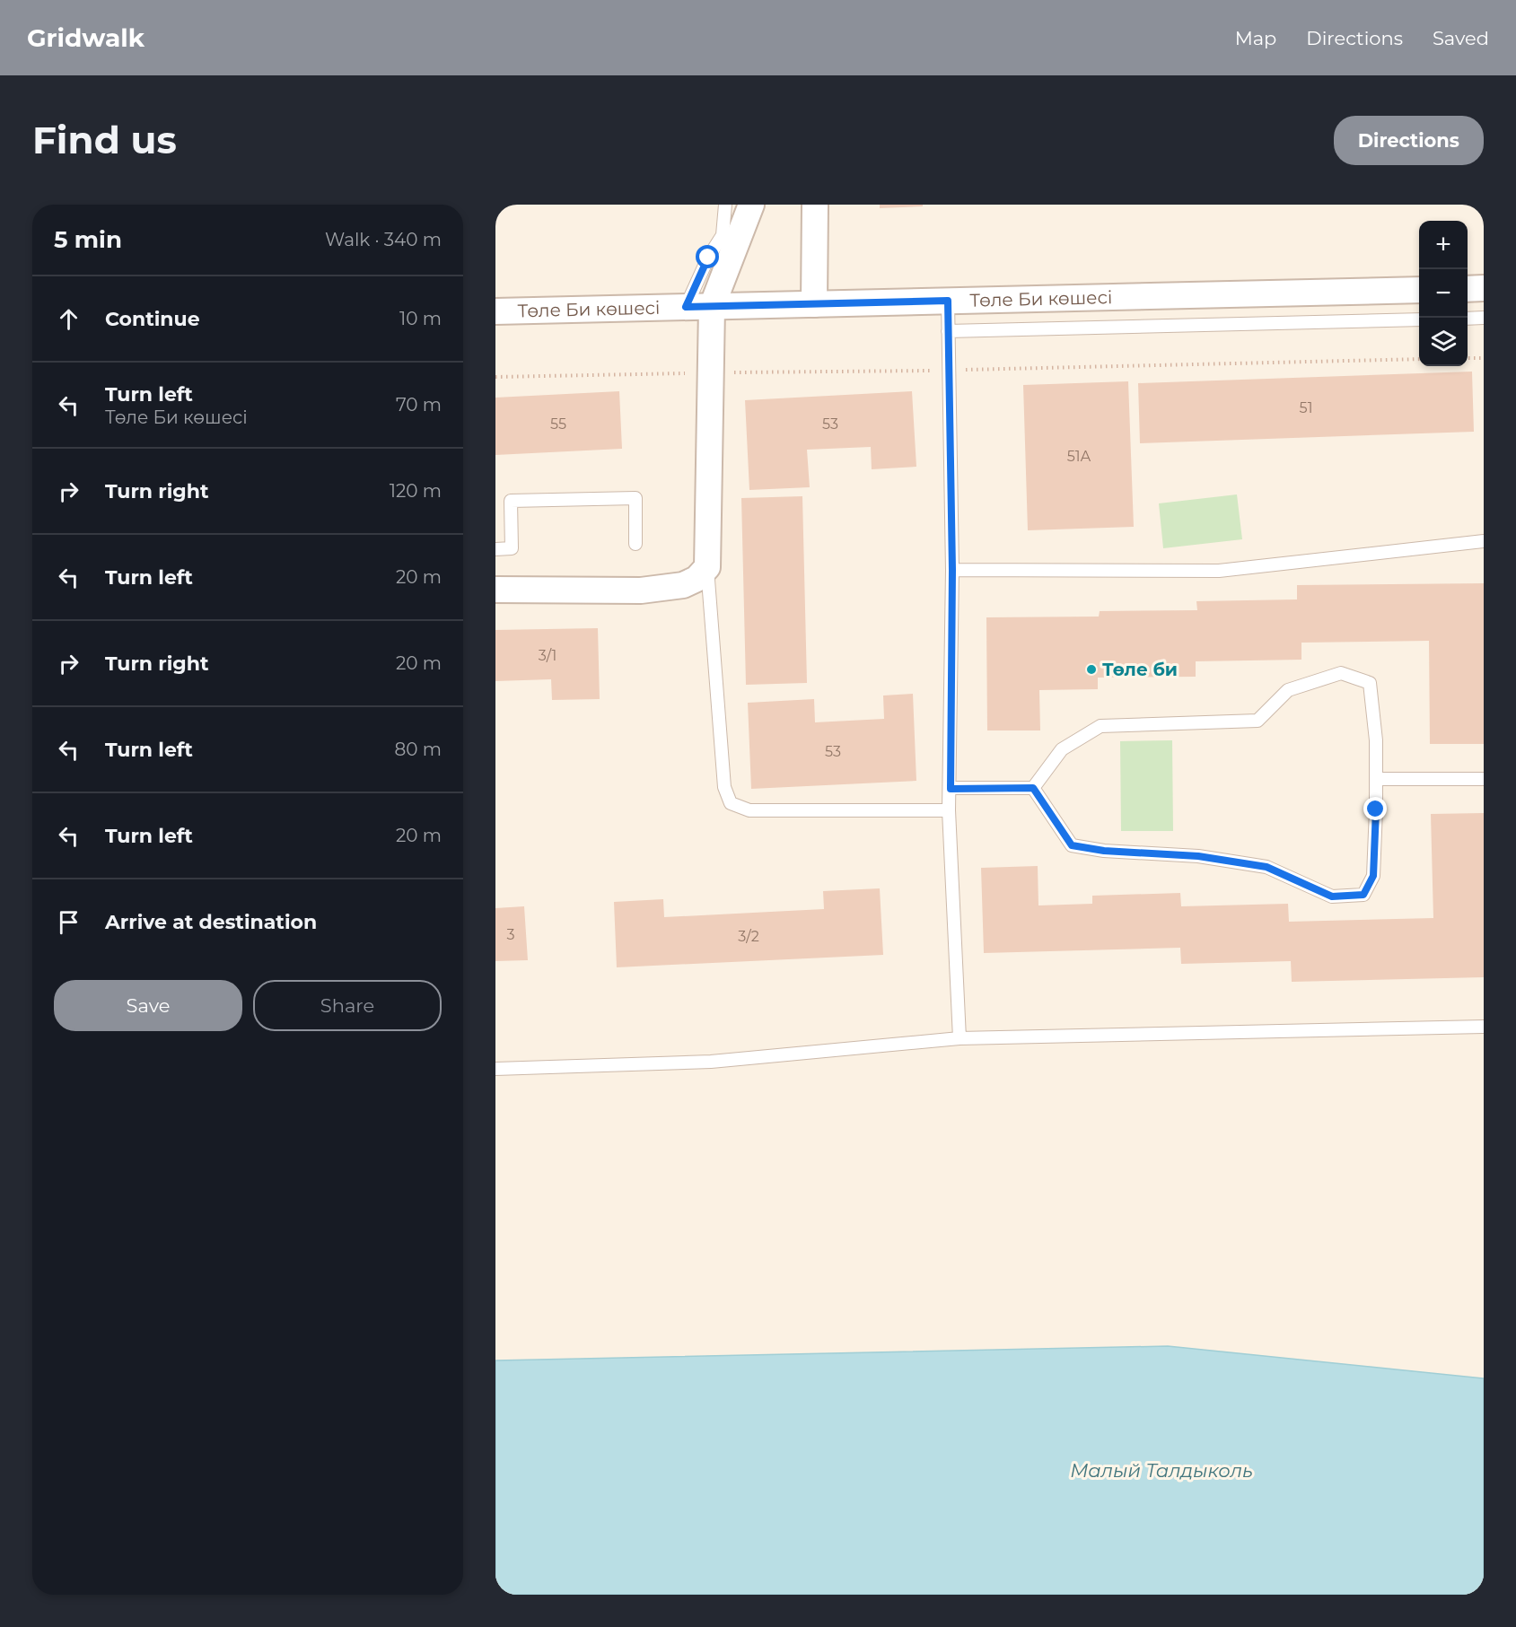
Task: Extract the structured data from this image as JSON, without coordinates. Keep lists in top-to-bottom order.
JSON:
{
  "streets": {
    "street": ["Төле Би көшесі"]
  },
  "water": ["Малый Талдыколь"],
  "places": ["Төле би"],
  "house_numbers": [
    "51",
    "55",
    "53",
    "51А",
    "3/1",
    "53",
    "3",
    "3/2"
  ],
  "page": {
    "header": "Gridwalk",
    "nav": ["Map", "Directions", "Saved"],
    "buttons": [
      "Directions",
      ["Save", "Share"]
    ],
    "title": "Find us",
    "heading": ["5 min", "Walk · 340 m"],
    "map_buttons": ["+", "−"],
    "list": [
      ["Continue", "10 m"],
      ["Turn left", "Төле Би көшесі", "70 m"],
      ["Turn right", "120 m"],
      ["Turn left", "20 m"],
      ["Turn right", "20 m"],
      ["Turn left", "80 m"],
      ["Turn left", "20 m"],
      "Arrive at destination"
    ]
  }
}
